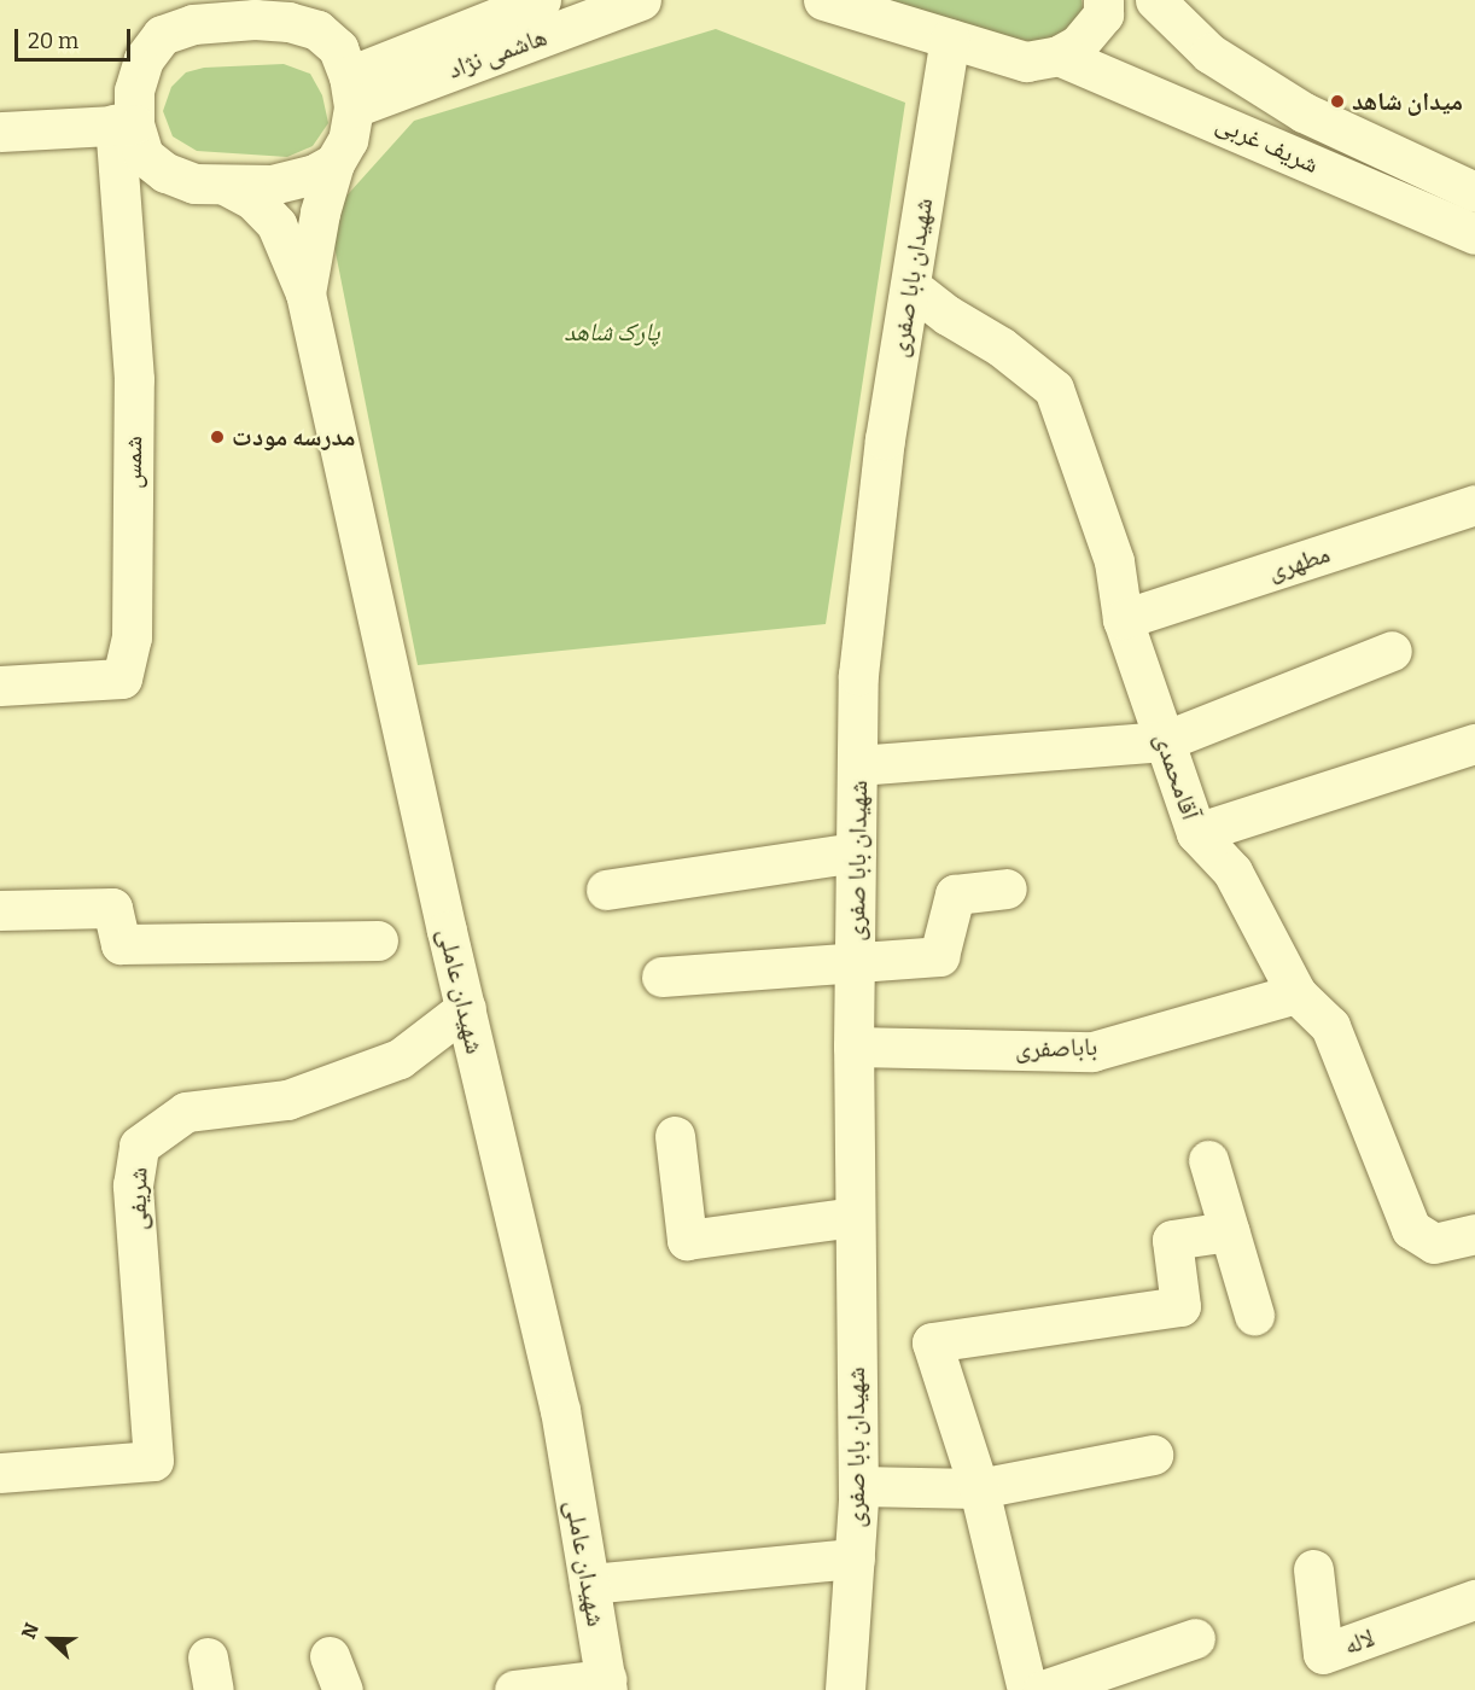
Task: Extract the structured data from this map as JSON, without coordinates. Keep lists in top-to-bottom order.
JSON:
{
  "streets": {
    "street": [
      "هاشمی نژاد",
      "شریف غربی",
      "شهیدان بابا صفری",
      "شمس",
      "مطهری",
      "آقامحمدی",
      "شهیدان عاملی",
      "باباصفری",
      "شریفی",
      "لاله"
    ]
  },
  "crossings": [
    ["هاشمی نژاد", "شمس"],
    ["هاشمی نژاد", "شهیدان عاملی"],
    ["شهیدان بابا صفری", "آقامحمدی"],
    ["شهیدان بابا صفری", "باباصفری"],
    ["شمس", "شهیدان عاملی"],
    ["مطهری", "آقامحمدی"],
    ["آقامحمدی", "باباصفری"],
    ["شهیدان عاملی", "شریفی"]
  ],
  "parks": ["پارک شاهد"],
  "places": ["میدان شاهد", "مدرسه مودت"],
  "scale_bar": "20 m",
  "north": "left"
}
